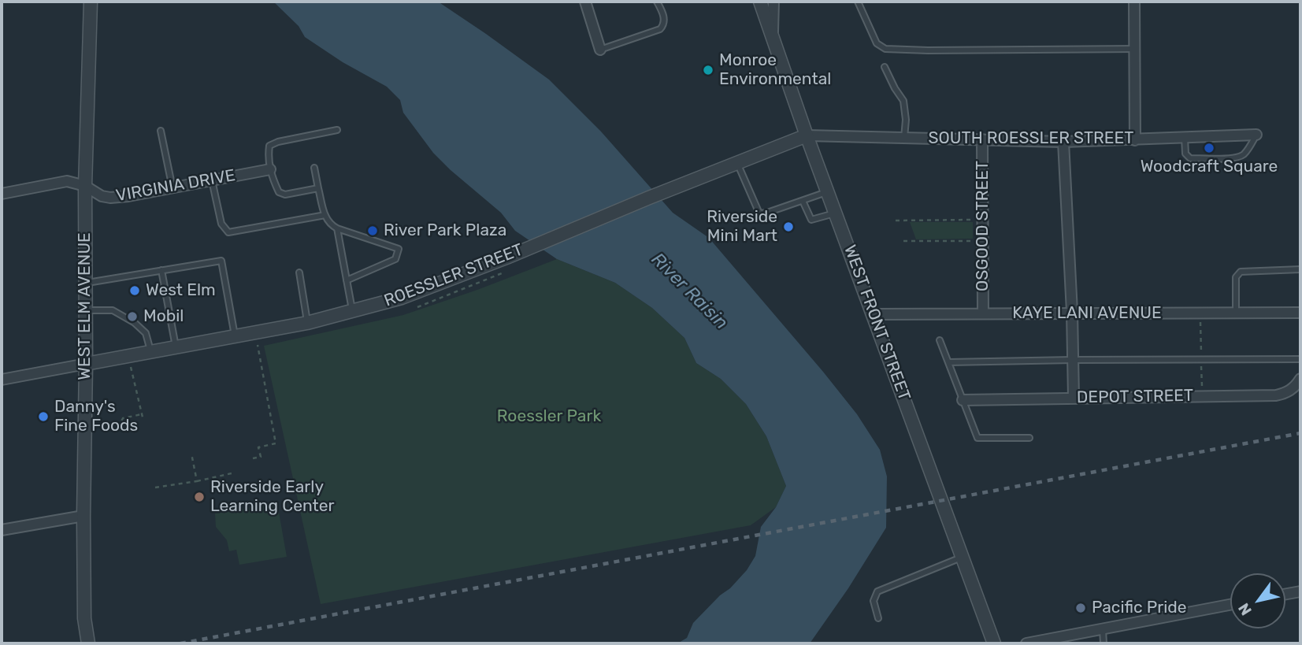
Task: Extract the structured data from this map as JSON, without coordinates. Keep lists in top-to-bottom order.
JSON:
{
  "streets": {
    "street": [
      "SOUTH ROESSLER STREET",
      "VIRGINIA DRIVE",
      "OSGOOD STREET",
      "ROESSLER STREET",
      "WEST ELM AVENUE",
      "KAYE LANI AVENUE",
      "WEST FRONT STREET",
      "DEPOT STREET"
    ]
  },
  "crossings": [
    ["SOUTH ROESSLER STREET", "OSGOOD STREET"],
    ["SOUTH ROESSLER STREET", "ROESSLER STREET"],
    ["SOUTH ROESSLER STREET", "WEST FRONT STREET"],
    ["VIRGINIA DRIVE", "WEST ELM AVENUE"],
    ["OSGOOD STREET", "KAYE LANI AVENUE"],
    ["ROESSLER STREET", "WEST ELM AVENUE"],
    ["ROESSLER STREET", "WEST FRONT STREET"],
    ["KAYE LANI AVENUE", "WEST FRONT STREET"]
  ],
  "water": ["River Raisin"],
  "parks": ["Roessler Park"],
  "places": [
    "Monroe Environmental",
    "Woodcraft Square",
    "Riverside Mini Mart",
    "River Park Plaza",
    "West Elm",
    "Mobil",
    "Danny's Fine Foods",
    "Riverside Early Learning Center",
    "Pacific Pride"
  ],
  "north": "bottom left"
}
